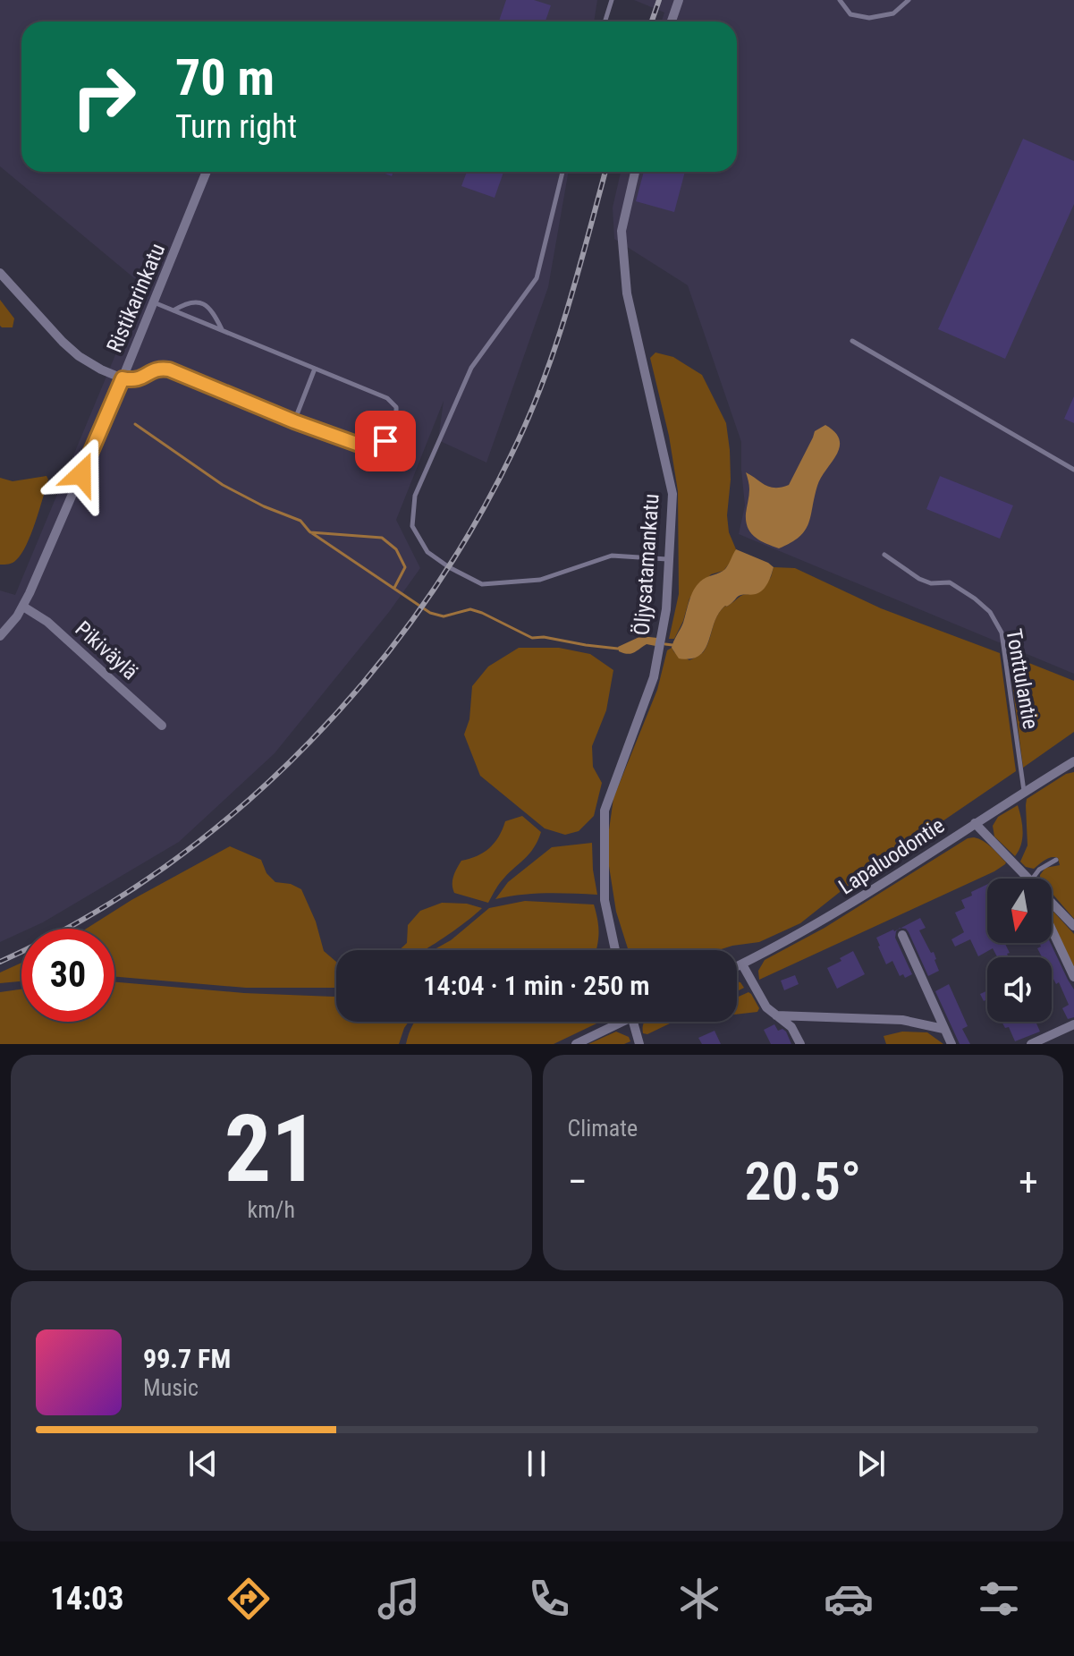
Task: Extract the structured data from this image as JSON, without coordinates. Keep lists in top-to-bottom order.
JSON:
{
  "streets": {
    "street": [
      "Ristikarinkatu",
      "Öljysatamankatu",
      "Pikiväylä",
      "Lapaluodontie"
    ],
    "lane": ["Tonttulantie"]
  },
  "crossings": [
    ["Ristikarinkatu", "Pikiväylä"],
    ["Tonttulantie", "Lapaluodontie"]
  ],
  "north": "bottom",
  "page": {
    "turn": ["70 m", "Turn right"],
    "limit": "30",
    "trip": "14:04 · 1 min · 250 m",
    "tile": [
      ["21", "km/h"],
      "Climate"
    ],
    "heat": ["−", "20.5°", "+"],
    "song": ["99.7 FM", "Music"],
    "tabs": "14:03"
  }
}
